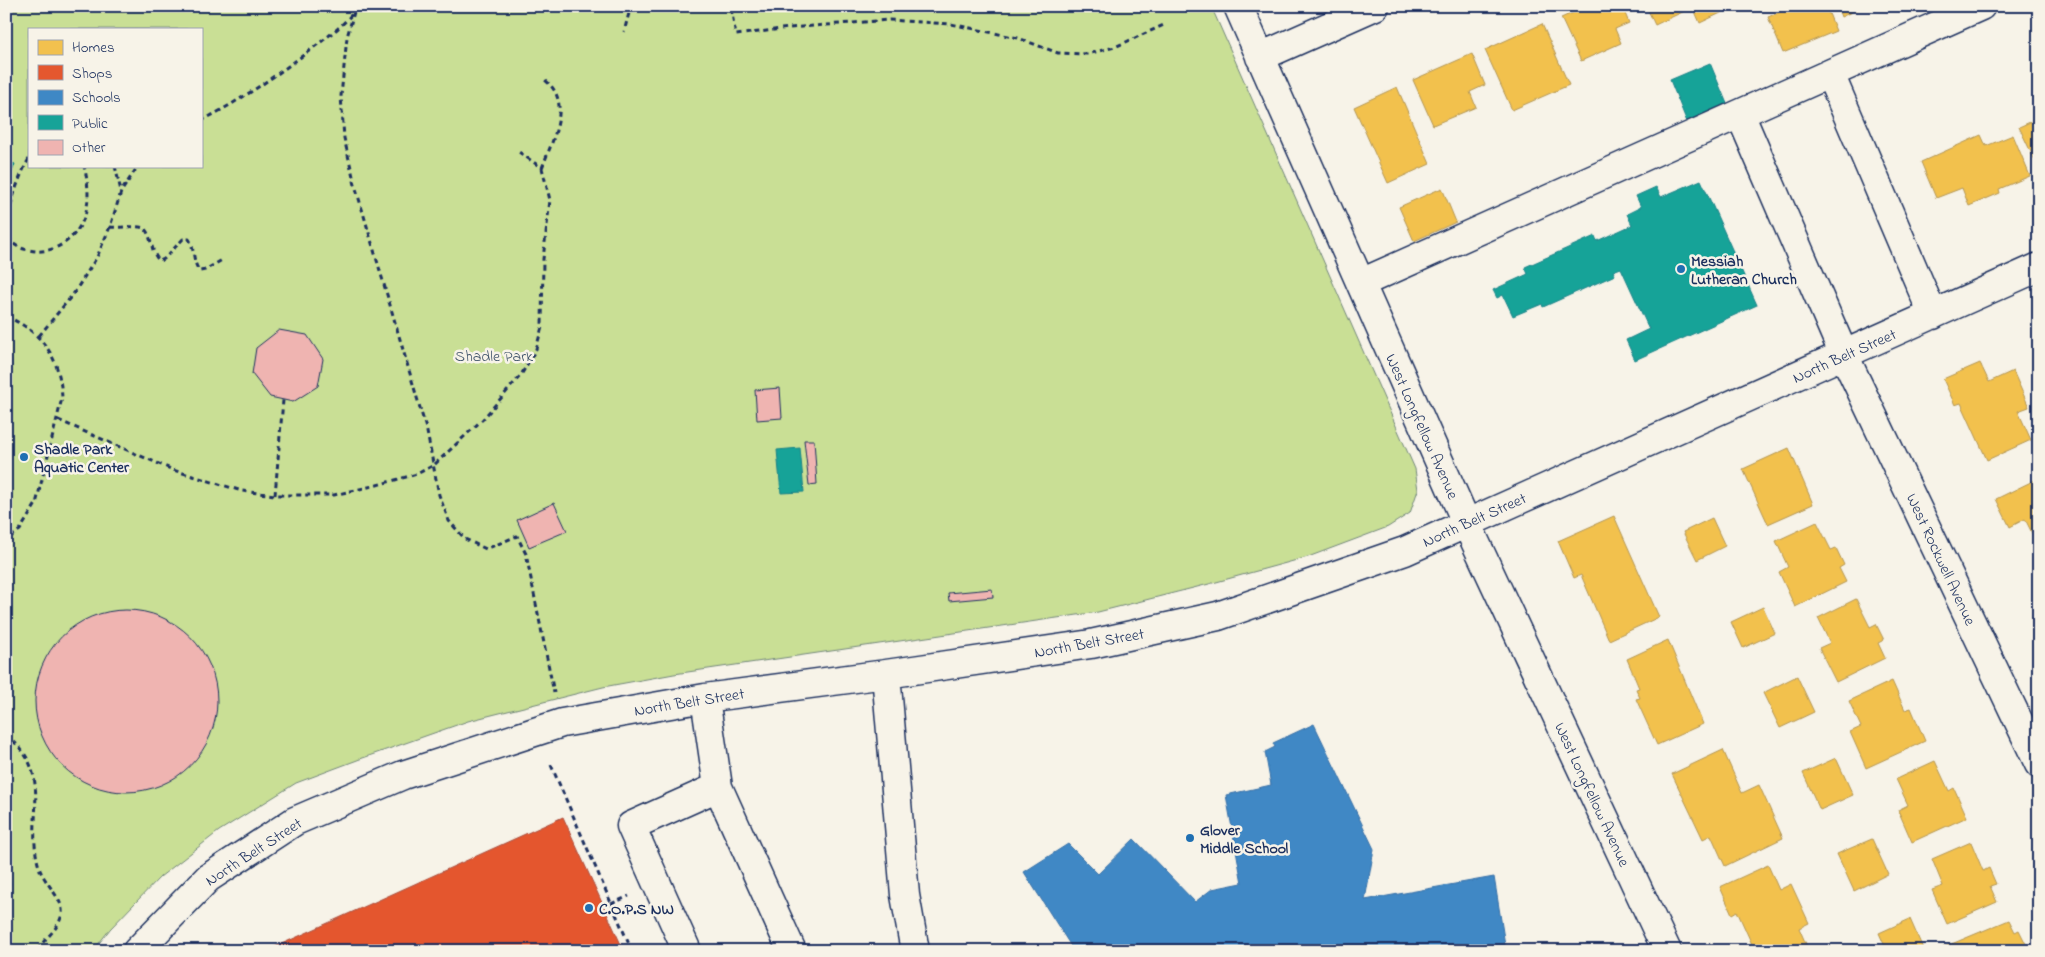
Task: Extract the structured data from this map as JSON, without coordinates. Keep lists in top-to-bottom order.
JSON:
{
  "streets": {
    "street": ["North Belt Street", "West Longfellow Avenue", "West Rockwell Avenue"]
  },
  "crossings": [
    ["North Belt Street", "West Longfellow Avenue"],
    ["North Belt Street", "West Rockwell Avenue"]
  ],
  "parks": ["Shadle Park"],
  "places": [
    "Messiah Lutheran Church",
    "Shadle Park Aquatic Center",
    "Glover Middle School",
    "C.O.P.S NW"
  ],
  "legend": [
    "Homes",
    "Shops",
    "Schools",
    "Public",
    "Other"
  ]
}
